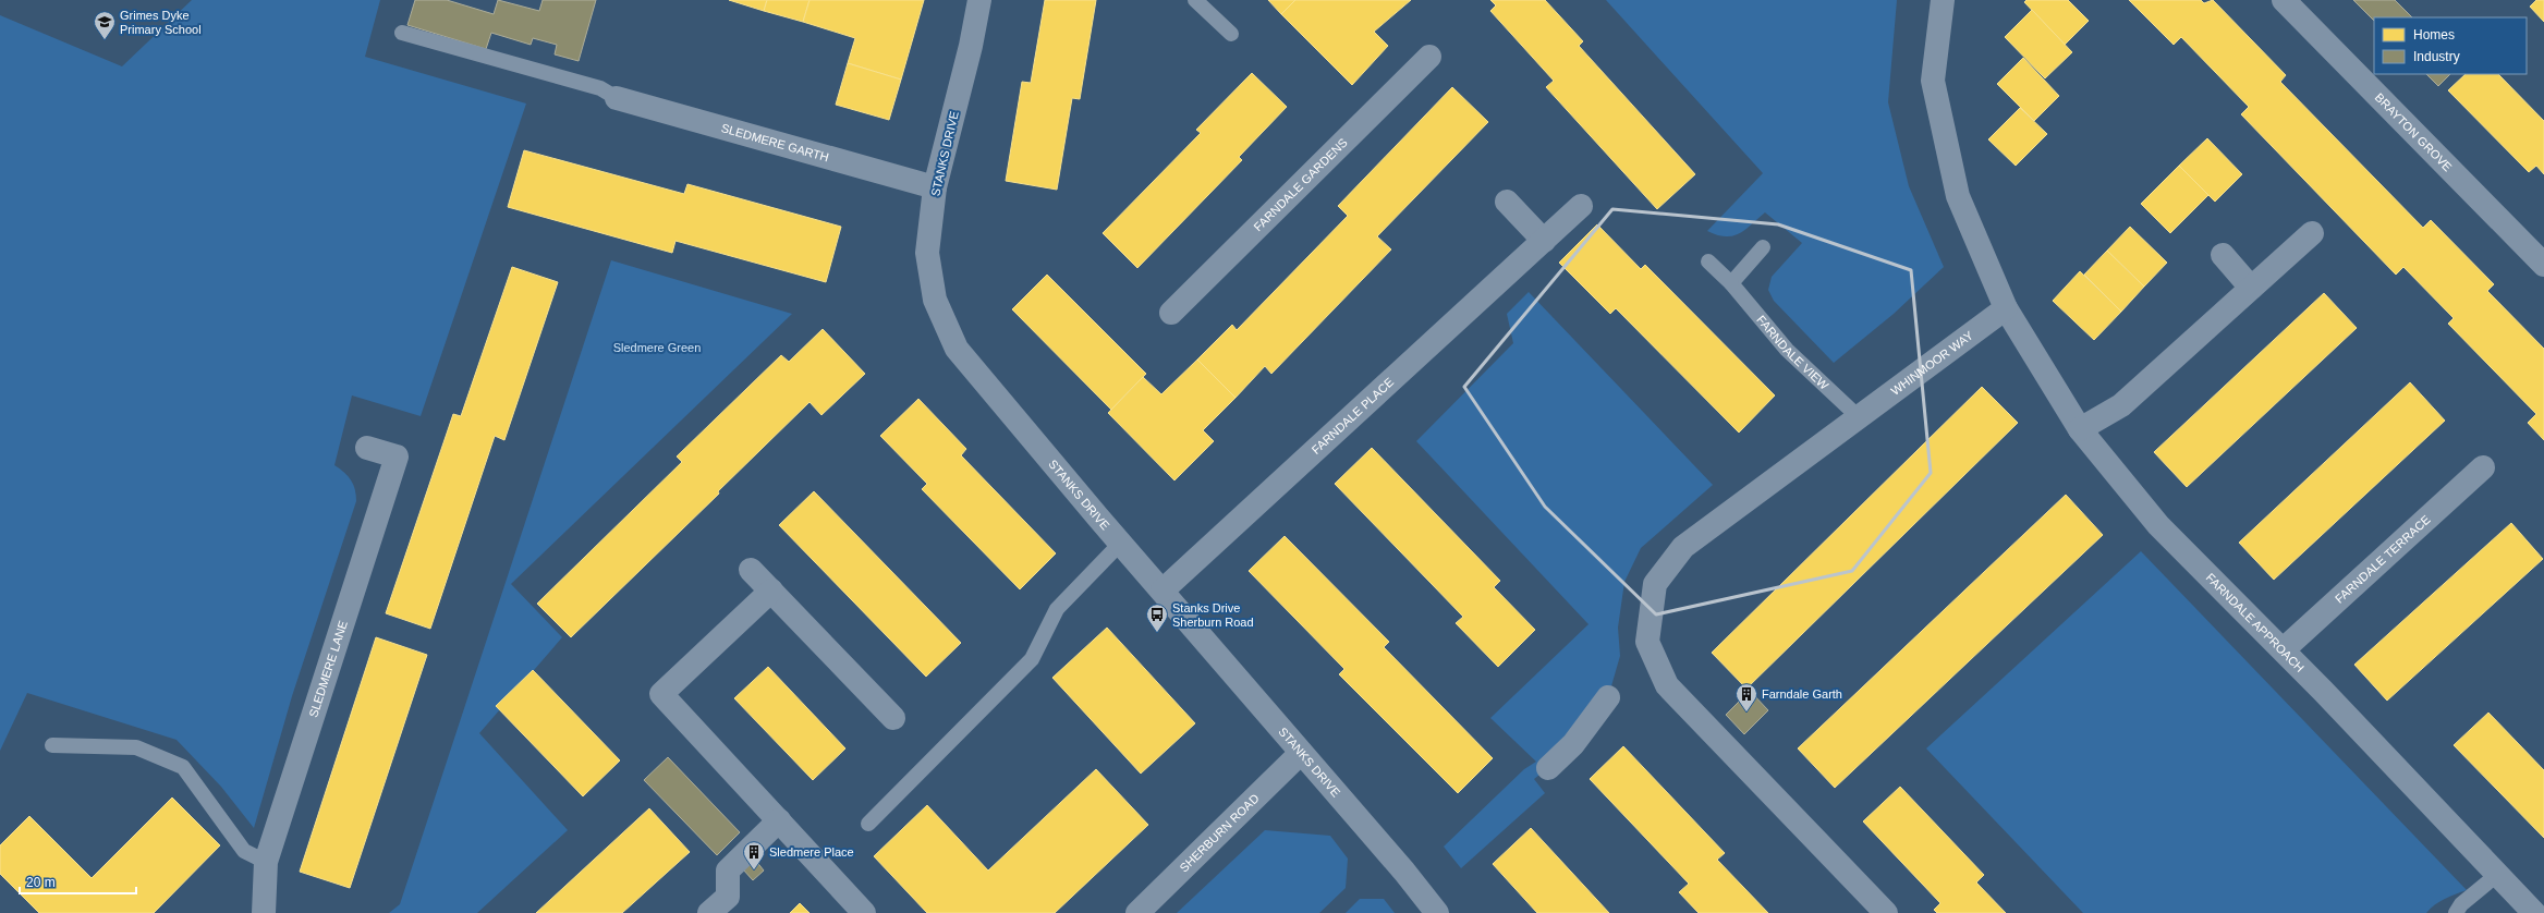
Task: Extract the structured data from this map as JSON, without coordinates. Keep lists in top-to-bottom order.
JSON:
{
  "streets": {
    "street": [
      "BRAYTON GROVE",
      "SLEDMERE GARTH",
      "STANKS DRIVE",
      "FARNDALE GARDENS",
      "WHINMOOR WAY",
      "FARNDALE PLACE",
      "FARNDALE TERRACE",
      "FARNDALE APPROACH",
      "SLEDMERE LANE",
      "SHERBURN ROAD"
    ],
    "lane": ["FARNDALE VIEW"]
  },
  "crossings": [
    ["SLEDMERE GARTH", "STANKS DRIVE"],
    ["STANKS DRIVE", "FARNDALE PLACE"],
    ["STANKS DRIVE", "SHERBURN ROAD"],
    ["FARNDALE VIEW", "WHINMOOR WAY"],
    ["WHINMOOR WAY", "FARNDALE APPROACH"],
    ["FARNDALE TERRACE", "FARNDALE APPROACH"]
  ],
  "parks": ["Sledmere Green"],
  "places": {
    "school or university": ["Grimes Dyke Primary School"],
    "bus stop": ["Stanks Drive Sherburn Road"],
    "building": ["Farndale Garth", "Sledmere Place"]
  },
  "legend": ["Homes", "Industry"],
  "scale_bar": "20 m"
}
